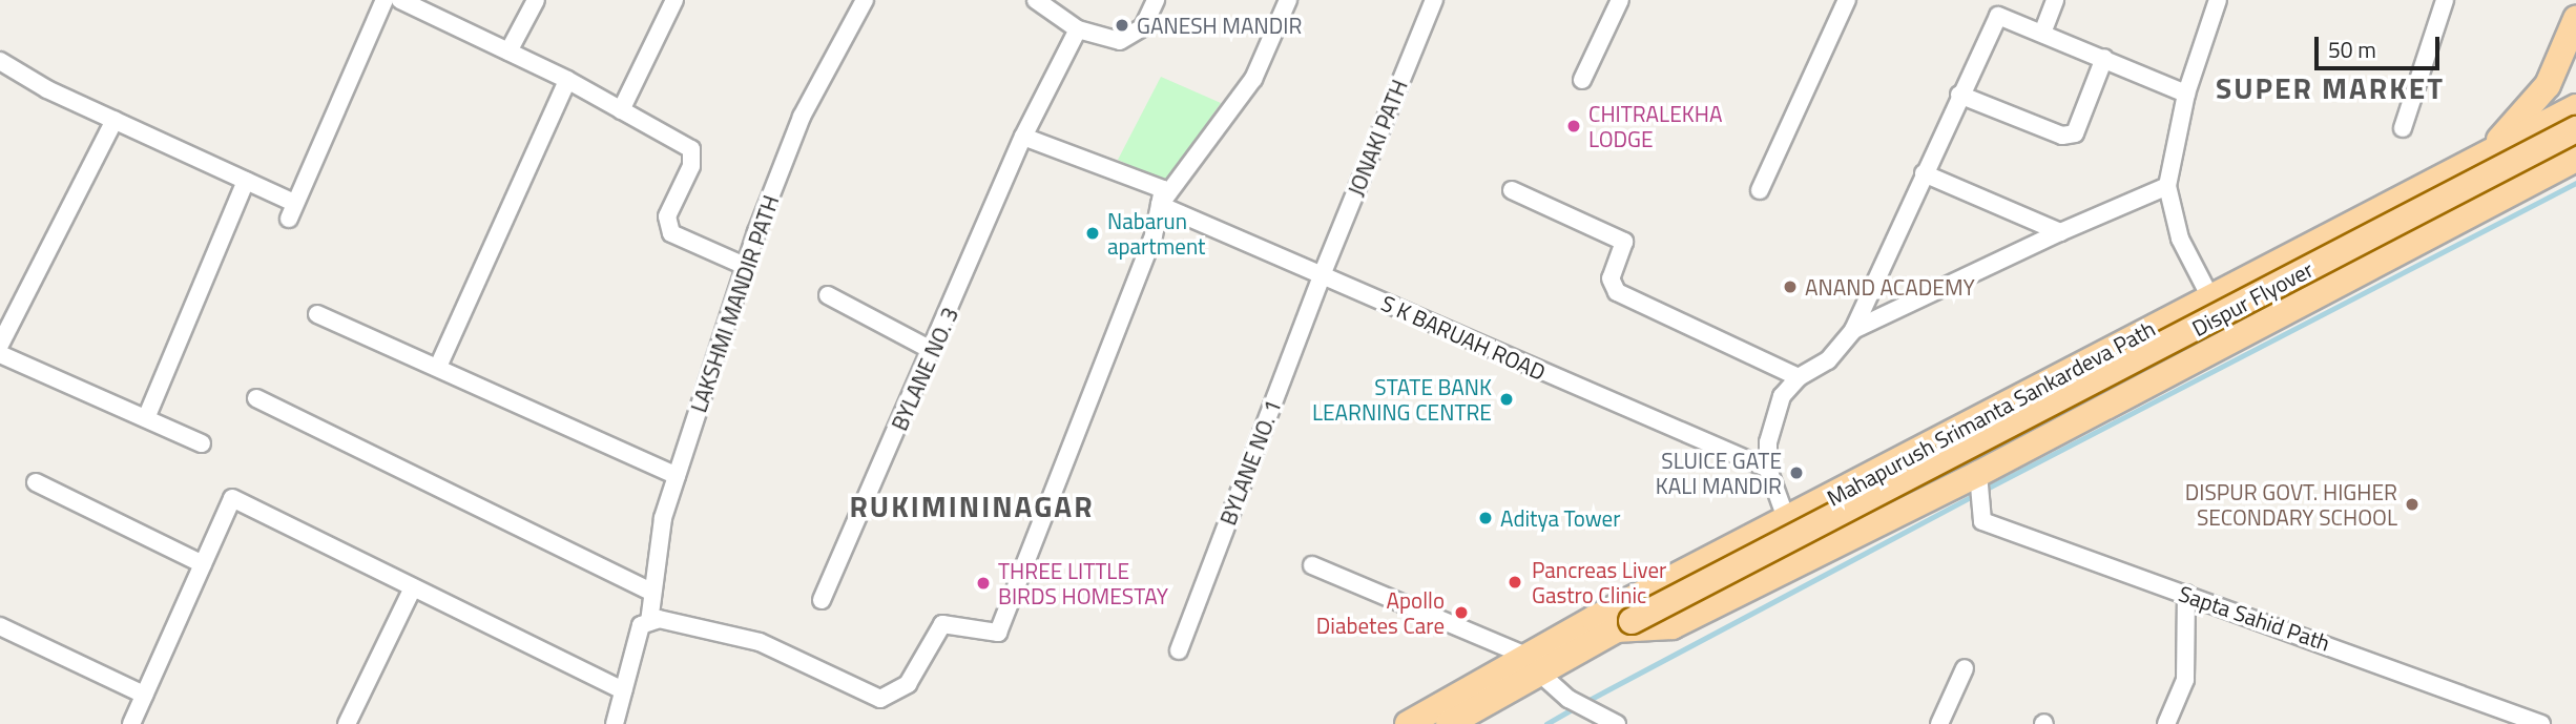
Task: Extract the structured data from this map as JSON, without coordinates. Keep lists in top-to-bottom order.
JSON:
{
  "streets": {
    "main road": ["Dispur Flyover", "Mahapurush Srimanta Sankardeva Path"],
    "street": [
      "JONAKI PATH",
      "LAKSHMI MANDIR PATH",
      "S K BARUAH ROAD",
      "BYLANE NO. 3",
      "BYLANE NO. 1",
      "Sapta Sahid Path"
    ]
  },
  "crossings": [
    ["JONAKI PATH", "S K BARUAH ROAD"],
    ["JONAKI PATH", "BYLANE NO. 1"],
    ["Dispur Flyover", "Mahapurush Srimanta Sankardeva Path"],
    ["S K BARUAH ROAD", "BYLANE NO. 1"],
    ["Mahapurush Srimanta Sankardeva Path", "Sapta Sahid Path"]
  ],
  "districts": ["SUPER MARKET", "RUKIMININAGAR"],
  "places": [
    "GANESH MANDIR",
    "CHITRALEKHA LODGE",
    "Nabarun apartment",
    "ANAND ACADEMY",
    "STATE BANK LEARNING CENTRE",
    "SLUICE GATE KALI MANDIR",
    "DISPUR GOVT. HIGHER SECONDARY SCHOOL",
    "Aditya Tower",
    "Pancreas Liver Gastro Clinic",
    "THREE LITTLE BIRDS HOMESTAY",
    "Apollo Diabetes Care"
  ],
  "scale_bar": "50 m"
}
